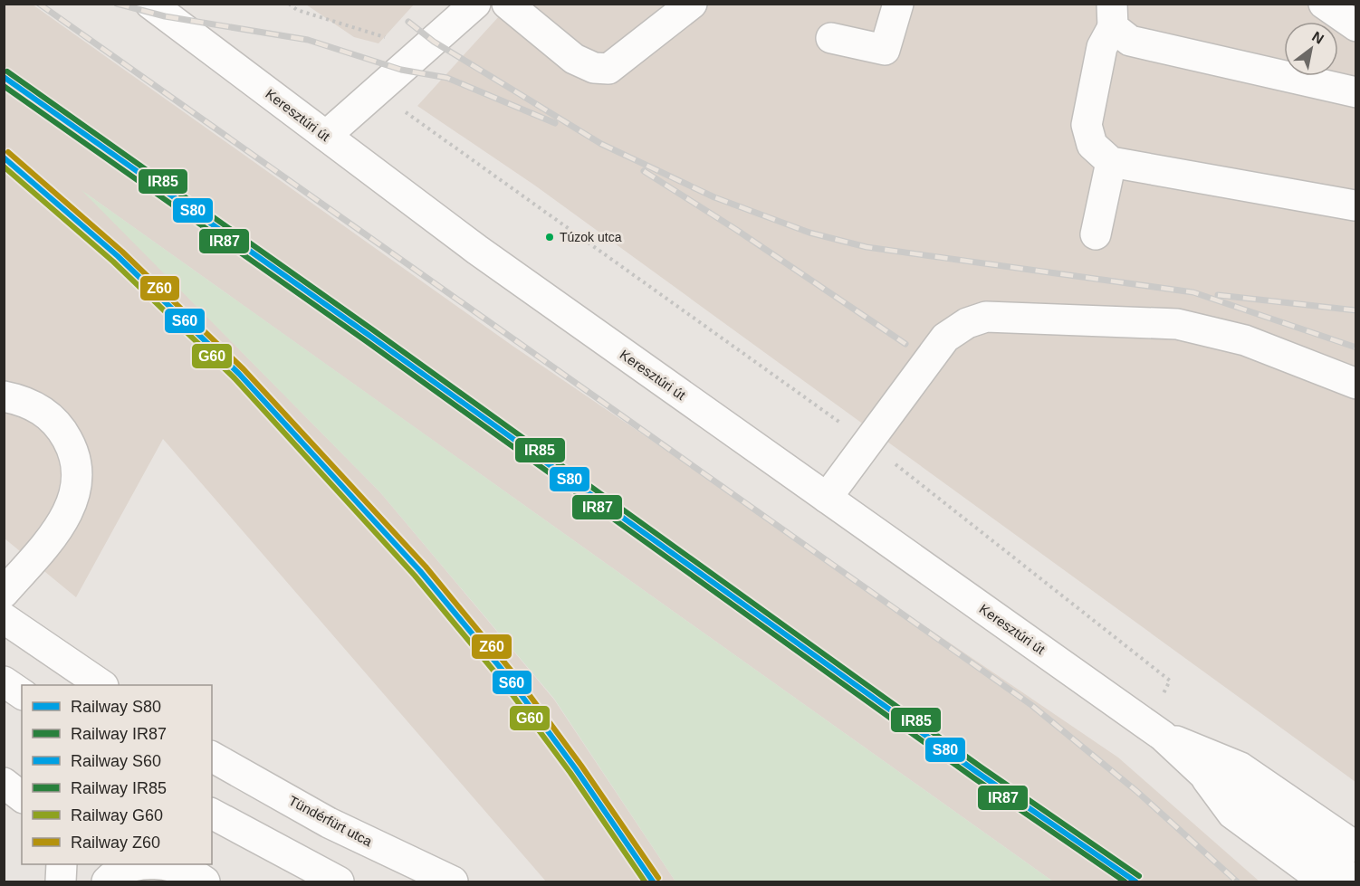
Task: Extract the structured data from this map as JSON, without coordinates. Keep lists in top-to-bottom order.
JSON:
{
  "streets": {
    "main road": ["Keresztúri út", "Tündérfürt utca"]
  },
  "places": ["Túzok utca"],
  "lines": [
    "rail line IR85",
    "rail line S80",
    "rail line IR87",
    "rail line Z60",
    "rail line S60",
    "rail line G60"
  ],
  "legend": [
    "Railway S80",
    "Railway IR87",
    "Railway S60",
    "Railway IR85",
    "Railway G60",
    "Railway Z60"
  ],
  "north": "top right"
}
